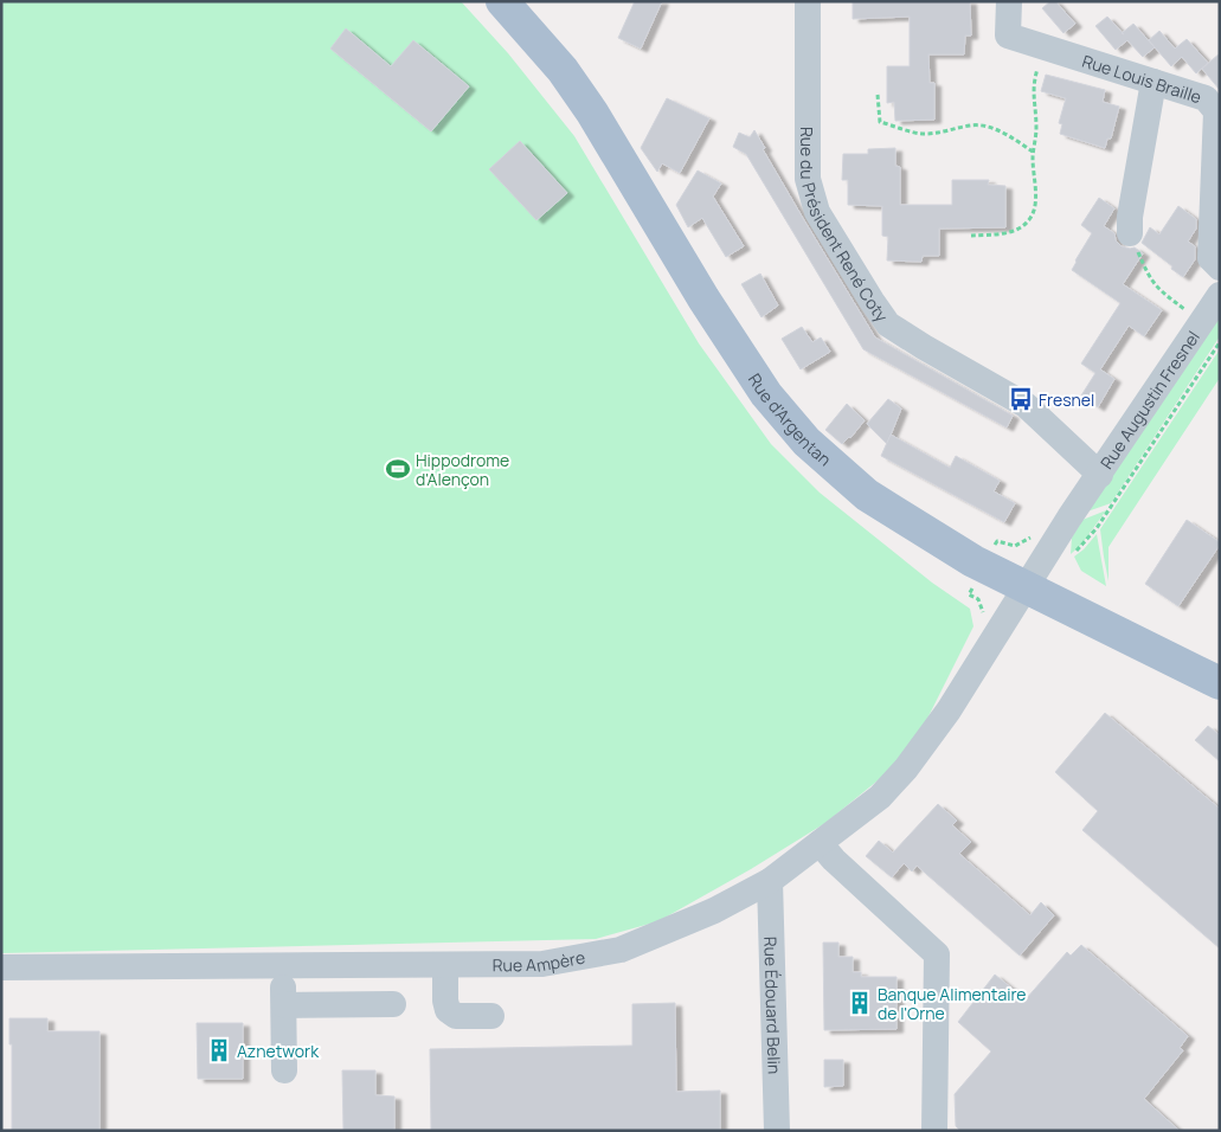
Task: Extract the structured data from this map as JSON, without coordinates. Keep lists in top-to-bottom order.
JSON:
{
  "streets": {
    "main road": ["Rue d'Argentan"],
    "street": [
      "Rue Louis Braille",
      "Rue du Président René Coty",
      "Rue Augustin Fresnel",
      "Rue Ampère",
      "Rue Édouard Belin"
    ]
  },
  "crossings": [
    ["Rue du Président René Coty", "Rue Augustin Fresnel"],
    ["Rue Augustin Fresnel", "Rue d'Argentan"],
    ["Rue Augustin Fresnel", "Rue Ampère"],
    ["Rue d'Argentan", "Rue Ampère"],
    ["Rue Ampère", "Rue Édouard Belin"]
  ],
  "places": {
    "bus stop": ["Fresnel"],
    "sports": ["Hippodrome d'Alençon"],
    "building": ["Banque Alimentaire de l'Orne", "Aznetwork"]
  }
}
